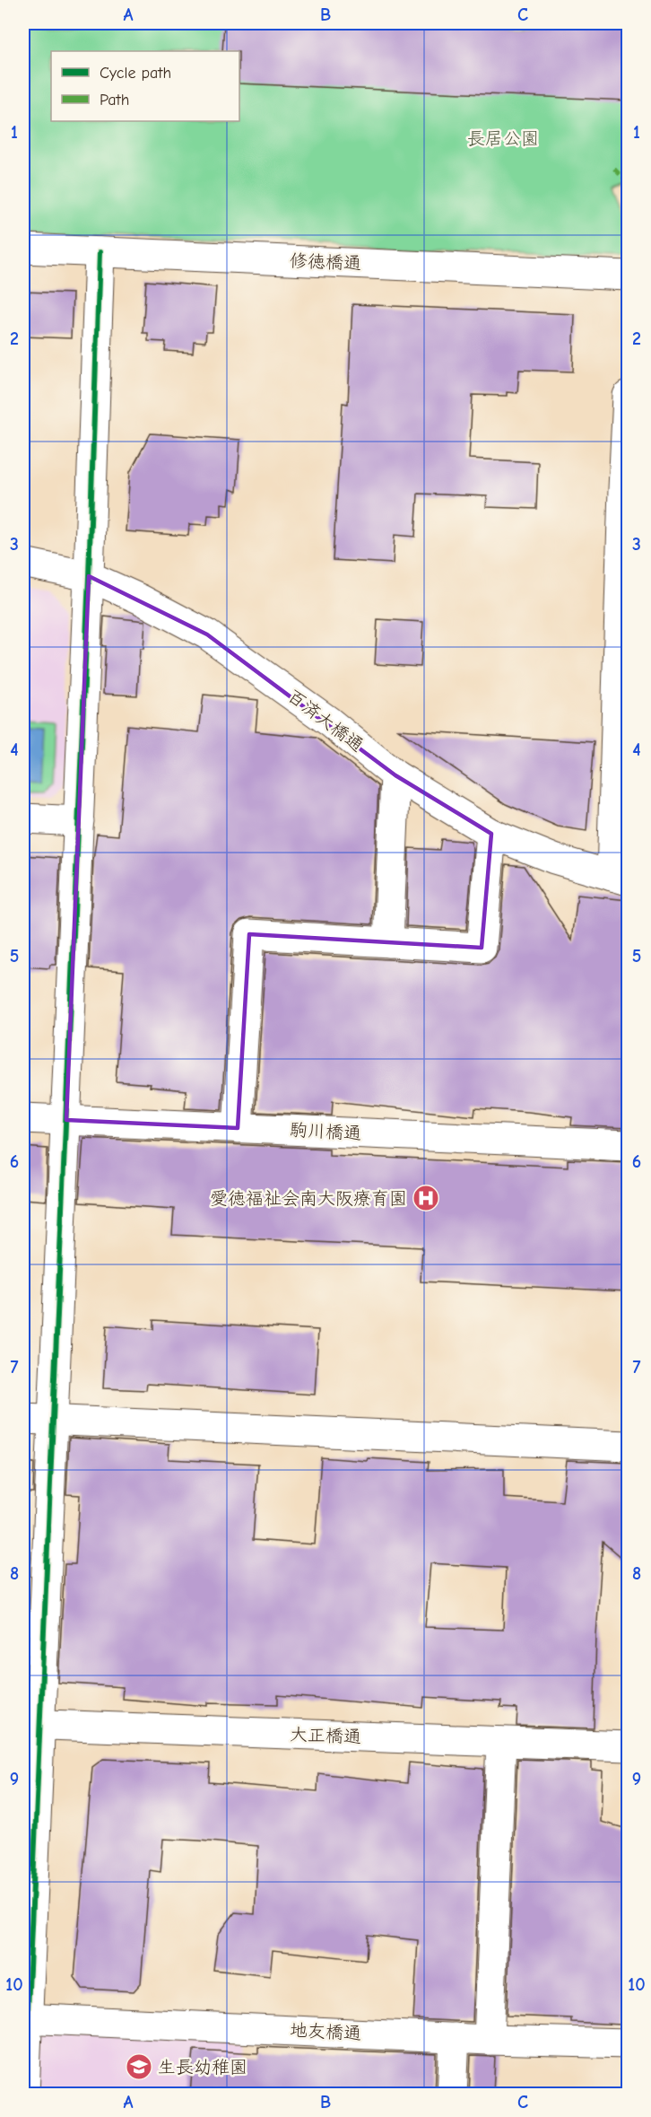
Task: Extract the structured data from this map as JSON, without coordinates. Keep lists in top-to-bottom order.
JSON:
{
  "streets": {
    "street": [
      "修徳橋通",
      "百済大橋通",
      "駒川橋通",
      "大正橋通",
      "地友橋通"
    ]
  },
  "parks": ["長居公園"],
  "places": {
    "hospital": ["愛徳福祉会南大阪療育園"],
    "school or university": ["生長幼稚園"]
  },
  "legend": ["Cycle path", "Path"],
  "grid": {
    "columns": ["A", "B", "C"],
    "rows": [
      "1",
      "2",
      "3",
      "4",
      "5",
      "6",
      "7",
      "8",
      "9",
      "10"
    ]
  }
}
